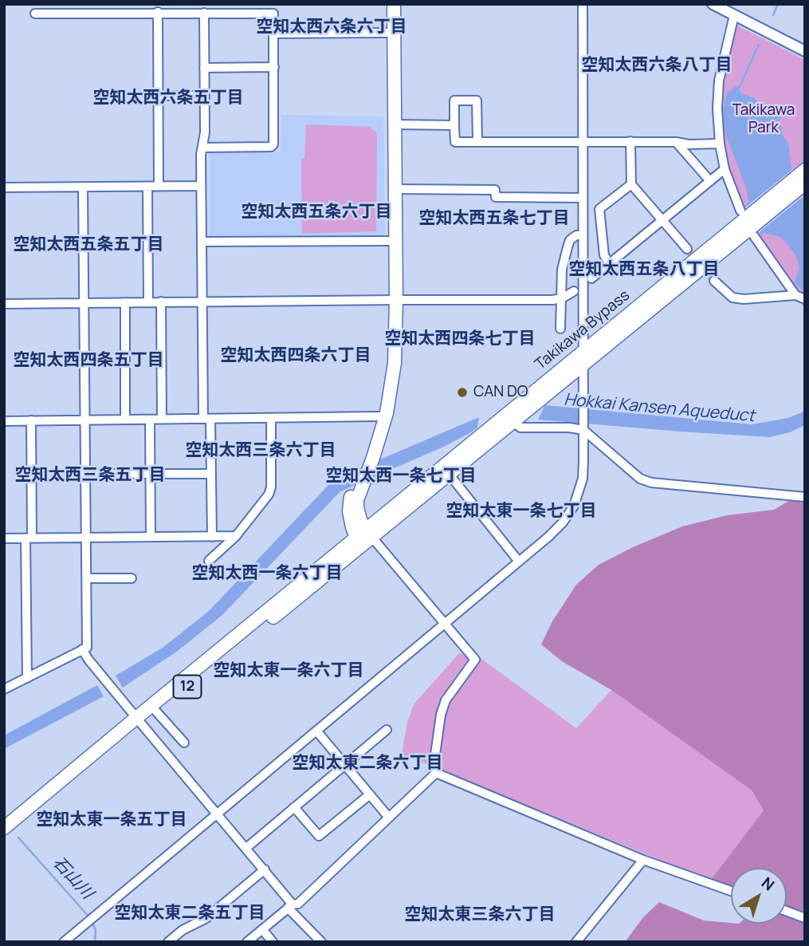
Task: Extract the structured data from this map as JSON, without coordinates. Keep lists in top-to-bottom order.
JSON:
{
  "streets": {
    "highway": ["Takikawa Bypass", "12"]
  },
  "crossings": [
    ["Takikawa Bypass", "12"]
  ],
  "districts": [
    "空知太西六条六丁目",
    "空知太西六条八丁目",
    "空知太西六条五丁目",
    "空知太西五条六丁目",
    "空知太西五条七丁目",
    "空知太西五条五丁目",
    "空知太西五条八丁目",
    "空知太西四条七丁目",
    "空知太西四条六丁目",
    "空知太西四条五丁目",
    "空知太西三条六丁目",
    "空知太西三条五丁目",
    "空知太西一条七丁目",
    "空知太東一条七丁目",
    "空知太西一条六丁目",
    "空知太東一条六丁目",
    "空知太東二条六丁目",
    "空知太東一条五丁目",
    "空知太東二条五丁目",
    "空知太東三条六丁目"
  ],
  "water": ["Hokkai Kansen Aqueduct", "石山川"],
  "parks": ["Takikawa Park"],
  "places": ["CAN DO"],
  "north": "top right"
}
